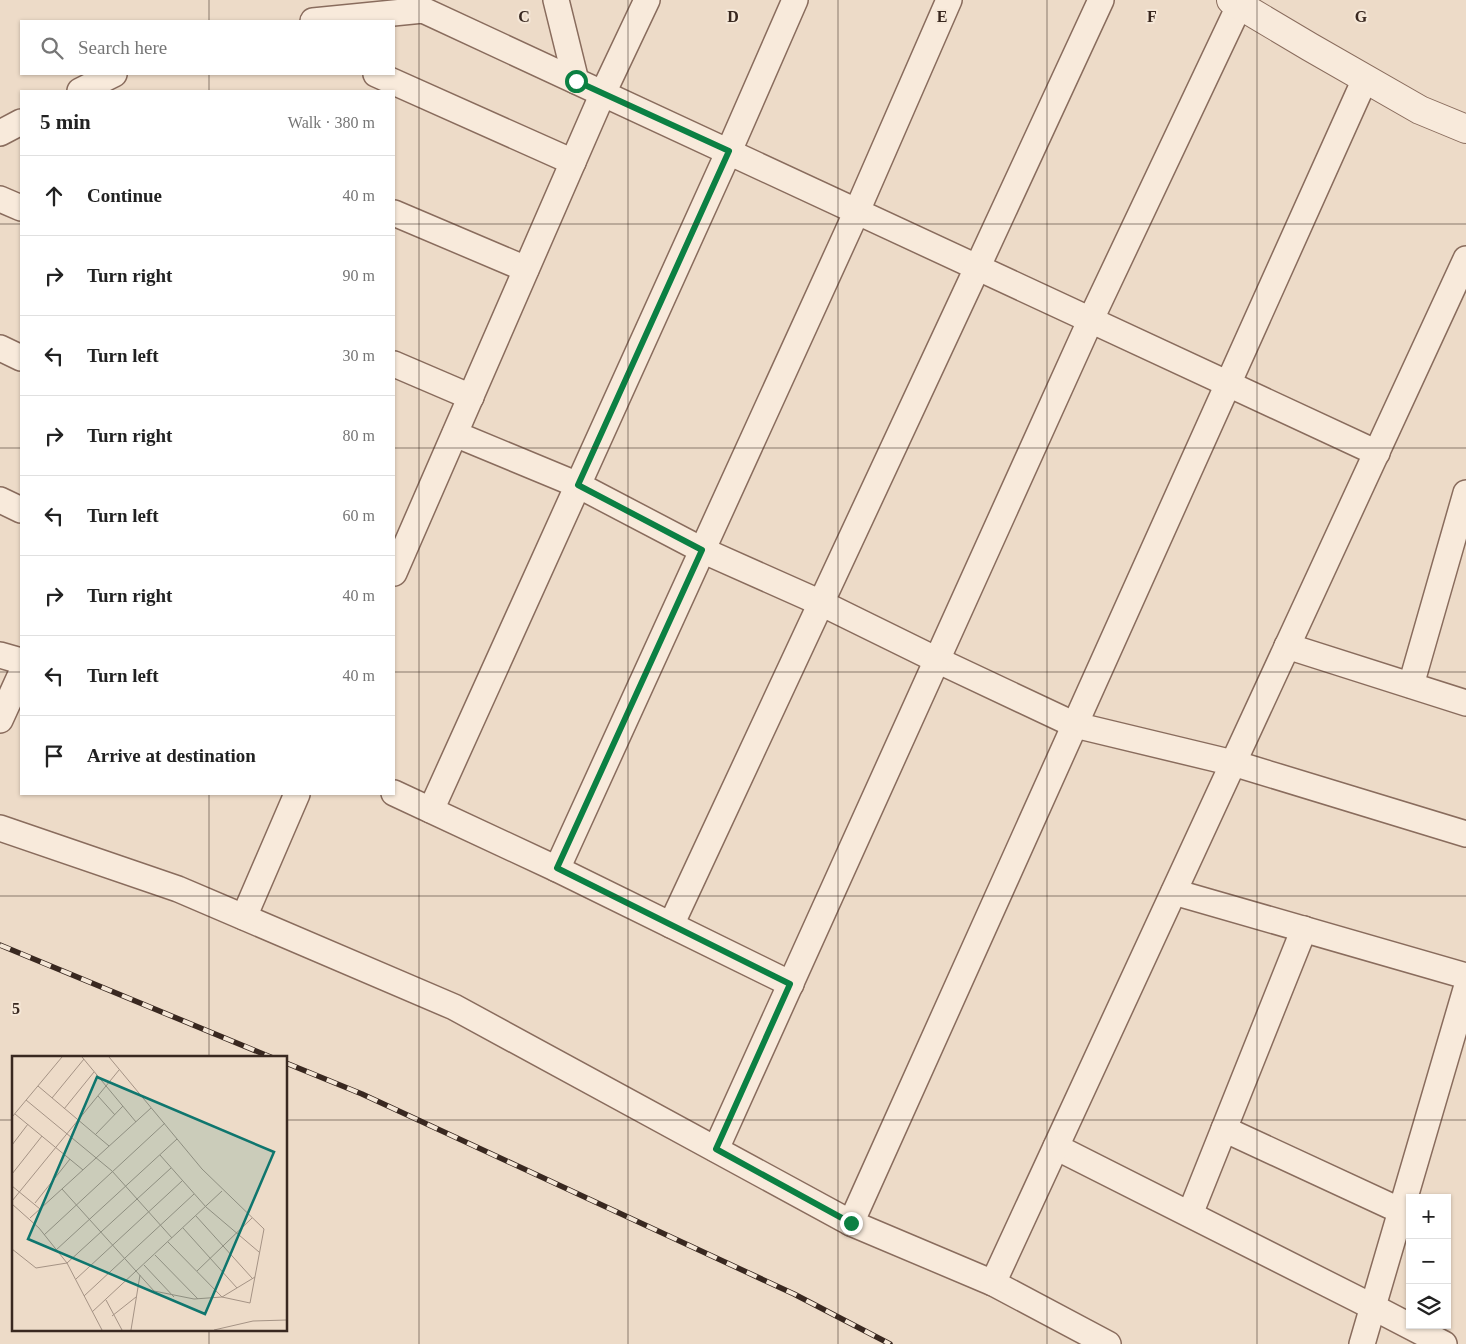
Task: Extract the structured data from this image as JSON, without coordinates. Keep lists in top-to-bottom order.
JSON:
{
  "page": {
    "search": "Search here",
    "heading": ["5 min", "Walk · 380 m"],
    "list": [
      ["Continue", "40 m"],
      ["Turn right", "90 m"],
      ["Turn left", "30 m"],
      ["Turn right", "80 m"],
      ["Turn left", "60 m"],
      ["Turn right", "40 m"],
      ["Turn left", "40 m"],
      "Arrive at destination"
    ],
    "map_buttons": ["+", "−"]
  },
  "grid": {
    "columns": [
      "C",
      "D",
      "E",
      "F",
      "G"
    ],
    "rows": ["5"]
  }
}
